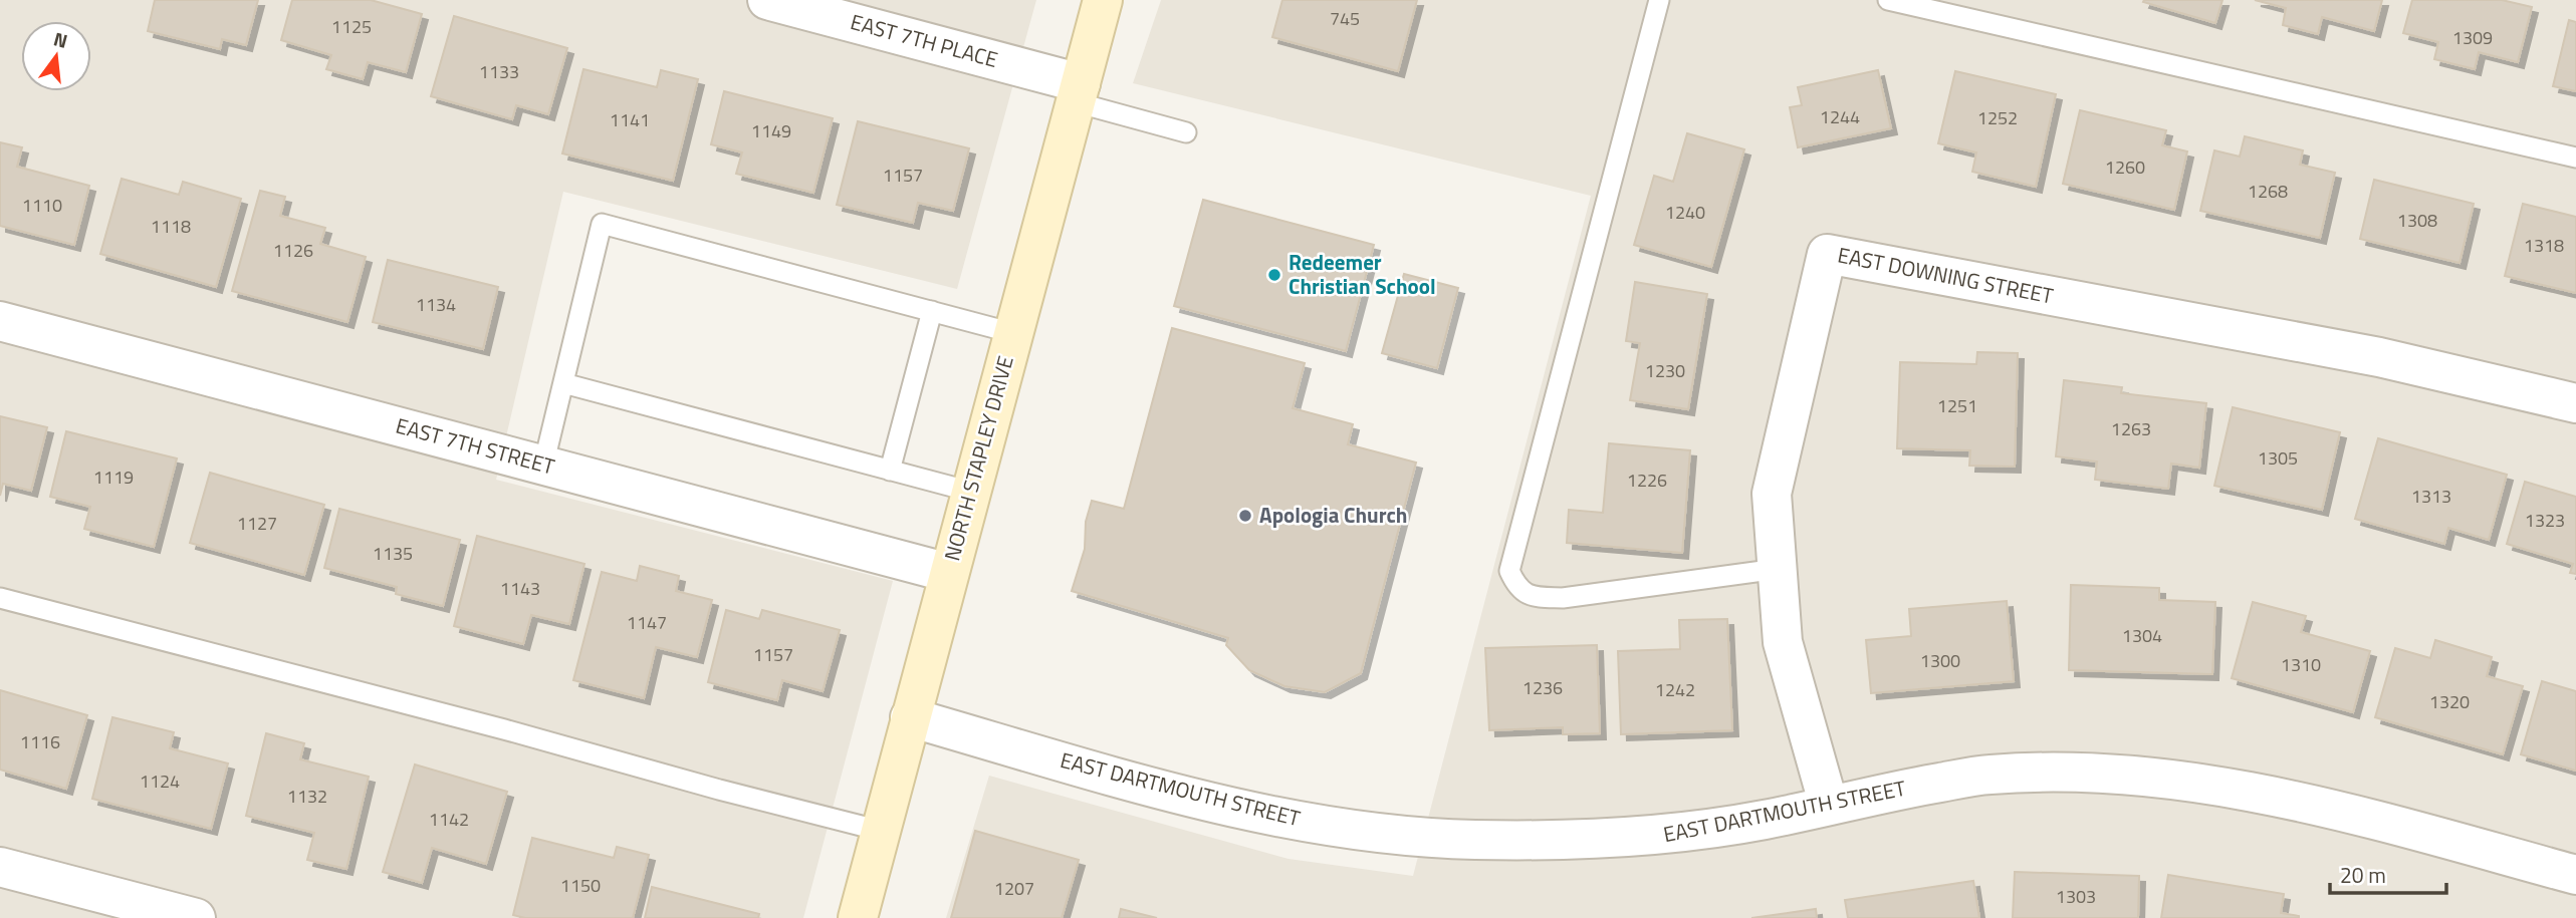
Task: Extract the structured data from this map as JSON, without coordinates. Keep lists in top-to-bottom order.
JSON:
{
  "streets": {
    "main road": ["NORTH STAPLEY DRIVE"],
    "street": [
      "EAST 7TH PLACE",
      "EAST DOWNING STREET",
      "EAST 7TH STREET",
      "EAST DARTMOUTH STREET"
    ]
  },
  "crossings": [
    ["EAST 7TH PLACE", "NORTH STAPLEY DRIVE"],
    ["EAST DOWNING STREET", "EAST DARTMOUTH STREET"],
    ["EAST 7TH STREET", "NORTH STAPLEY DRIVE"],
    ["NORTH STAPLEY DRIVE", "EAST DARTMOUTH STREET"]
  ],
  "places": ["Redeemer Christian School", "Apologia Church"],
  "house_numbers": [
    "745",
    "1125",
    "1309",
    "1133",
    "1244",
    "1252",
    "1141",
    "1149",
    "1260",
    "1157",
    "1268",
    "1110",
    "1240",
    "1308",
    "1118",
    "1318",
    "1126",
    "1134",
    "1230",
    "1251",
    "1263",
    "1305",
    "1119",
    "1226",
    "1313",
    "1323",
    "1127",
    "1135",
    "1143",
    "1147",
    "1304",
    "1157",
    "1300",
    "1310",
    "1236",
    "1242",
    "1320",
    "1116",
    "1124",
    "1132",
    "1142",
    "1150",
    "1207",
    "1303"
  ],
  "scale_bar": "20 m",
  "north": "top"
}
